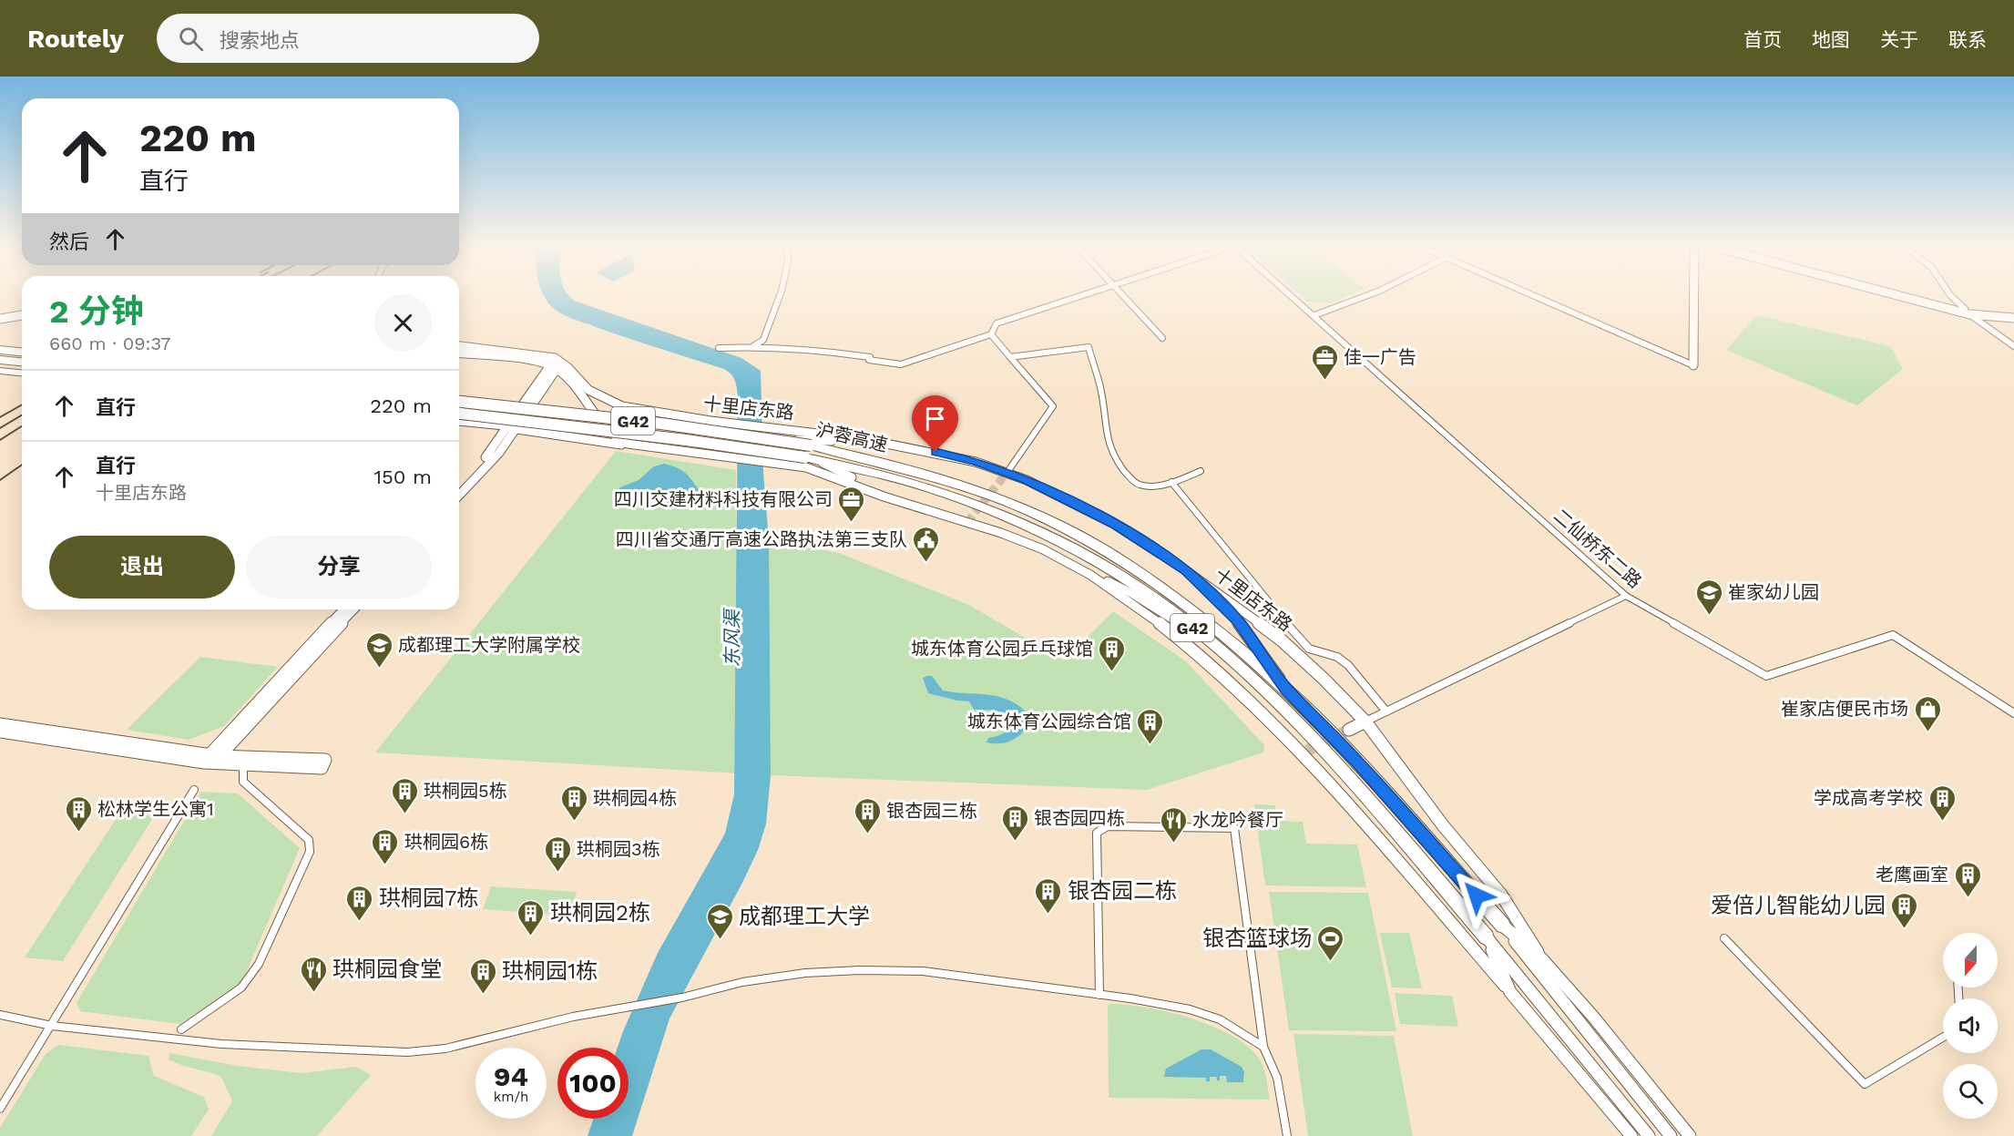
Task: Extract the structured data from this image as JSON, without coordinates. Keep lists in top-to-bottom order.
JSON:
{
  "streets": {
    "highway": ["G42", "沪蓉高速"],
    "street": ["十里店东路", "二仙桥东二路"]
  },
  "water": ["东风渠"],
  "places": {
    "office": ["佳一广告", "四川交建材料科技有限公司"],
    "public building": ["四川省交通厅高速公路执法第三支队"],
    "school or university": ["崔家幼儿园", "成都理工大学附属学校", "成都理工大学"],
    "building": [
      "城东体育公园乒乓球馆",
      "城东体育公园综合馆",
      "珙桐园5栋",
      "珙桐园4栋",
      "学成高考学校",
      "松林学生公寓1",
      "银杏园三栋",
      "银杏园四栋",
      "珙桐园6栋",
      "珙桐园3栋",
      "老鹰画室",
      "银杏园二栋",
      "珙桐园7栋",
      "爱倍儿智能幼儿园",
      "珙桐园2栋",
      "珙桐园1栋"
    ],
    "shop": ["崔家店便民市场"],
    "restaurant": ["水龙吟餐厅", "珙桐园食堂"],
    "sports": ["银杏篮球场"]
  },
  "north": "bottom",
  "page": {
    "header": "Routely",
    "search": "搜索地点",
    "nav": [
      "首页",
      "地图",
      "关于",
      "联系"
    ],
    "turn": ["220 m", "直行"],
    "then": "然后",
    "heading": ["2 分钟", "660 m · 09:37"],
    "list": [
      {
        "name": "直行",
        "value": "220 m"
      },
      {
        "name": "直行",
        "note": "十里店东路",
        "value": "150 m"
      }
    ],
    "buttons": ["退出", "分享"],
    "speed": "94 km/h",
    "limit": "100"
  }
}
